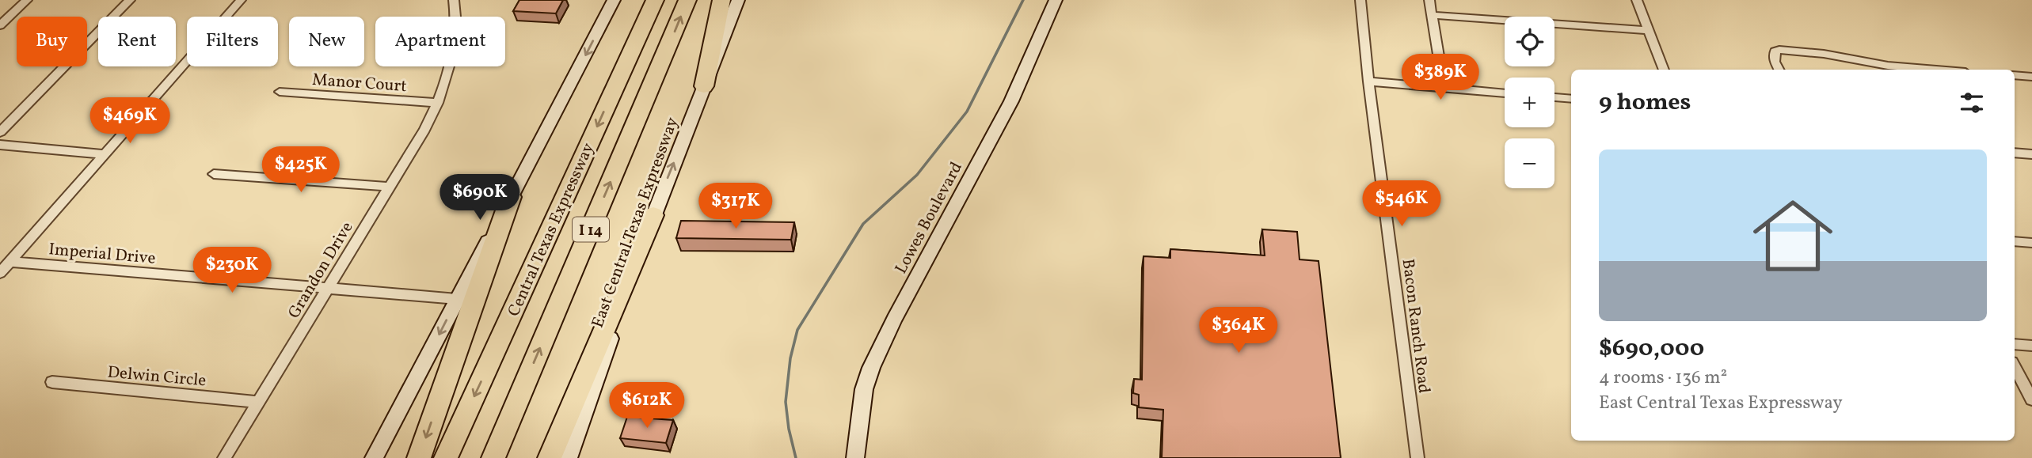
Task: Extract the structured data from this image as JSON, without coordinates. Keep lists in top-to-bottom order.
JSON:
{
  "streets": {
    "highway": ["Central Texas Expressway", "I 14"],
    "main road": ["Lowes Boulevard", "East Central Texas Expressway"],
    "street": [
      "Manor Court",
      "Imperial Drive",
      "Grandon Drive",
      "Bacon Ranch Road",
      "Delwin Circle"
    ]
  },
  "crossings": [
    ["Manor Court", "Grandon Drive"],
    ["Imperial Drive", "Grandon Drive"],
    ["Grandon Drive", "Delwin Circle"]
  ],
  "page": {
    "map_buttons": ["+", "−"],
    "chip": [
      "Buy",
      "Rent",
      "Filters",
      "New",
      "Apartment"
    ],
    "price": [
      "$389K",
      "$469K",
      "$425K",
      "$690K",
      "$546K",
      "$317K",
      "$230K",
      "$364K",
      "$612K"
    ],
    "heading": "9 homes",
    "list": [
      {
        "name": "$690,000",
        "note": "4 rooms · 136 m² · East Central Texas Expressway"
      }
    ]
  }
}
